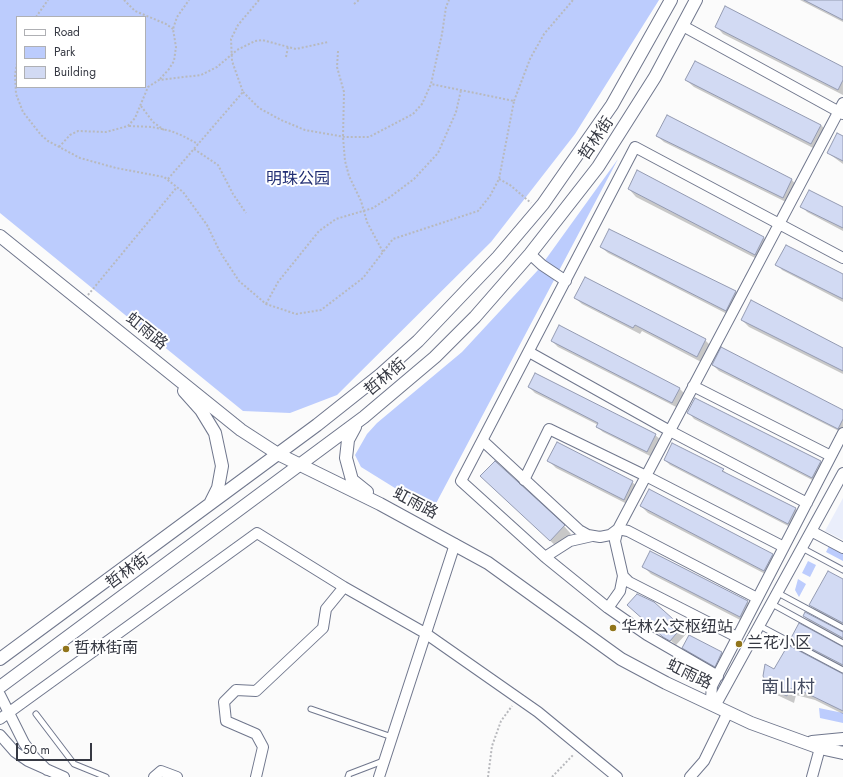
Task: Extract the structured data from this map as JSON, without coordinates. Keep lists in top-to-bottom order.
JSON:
{
  "streets": {
    "street": ["哲林街", "虹雨路"]
  },
  "crossings": [
    ["哲林街", "虹雨路"]
  ],
  "districts": ["南山村"],
  "parks": ["明珠公园"],
  "places": ["华林公交枢纽站", "兰花小区", "哲林街南"],
  "legend": ["Road", "Park", "Building"],
  "scale_bar": "50 m"
}
